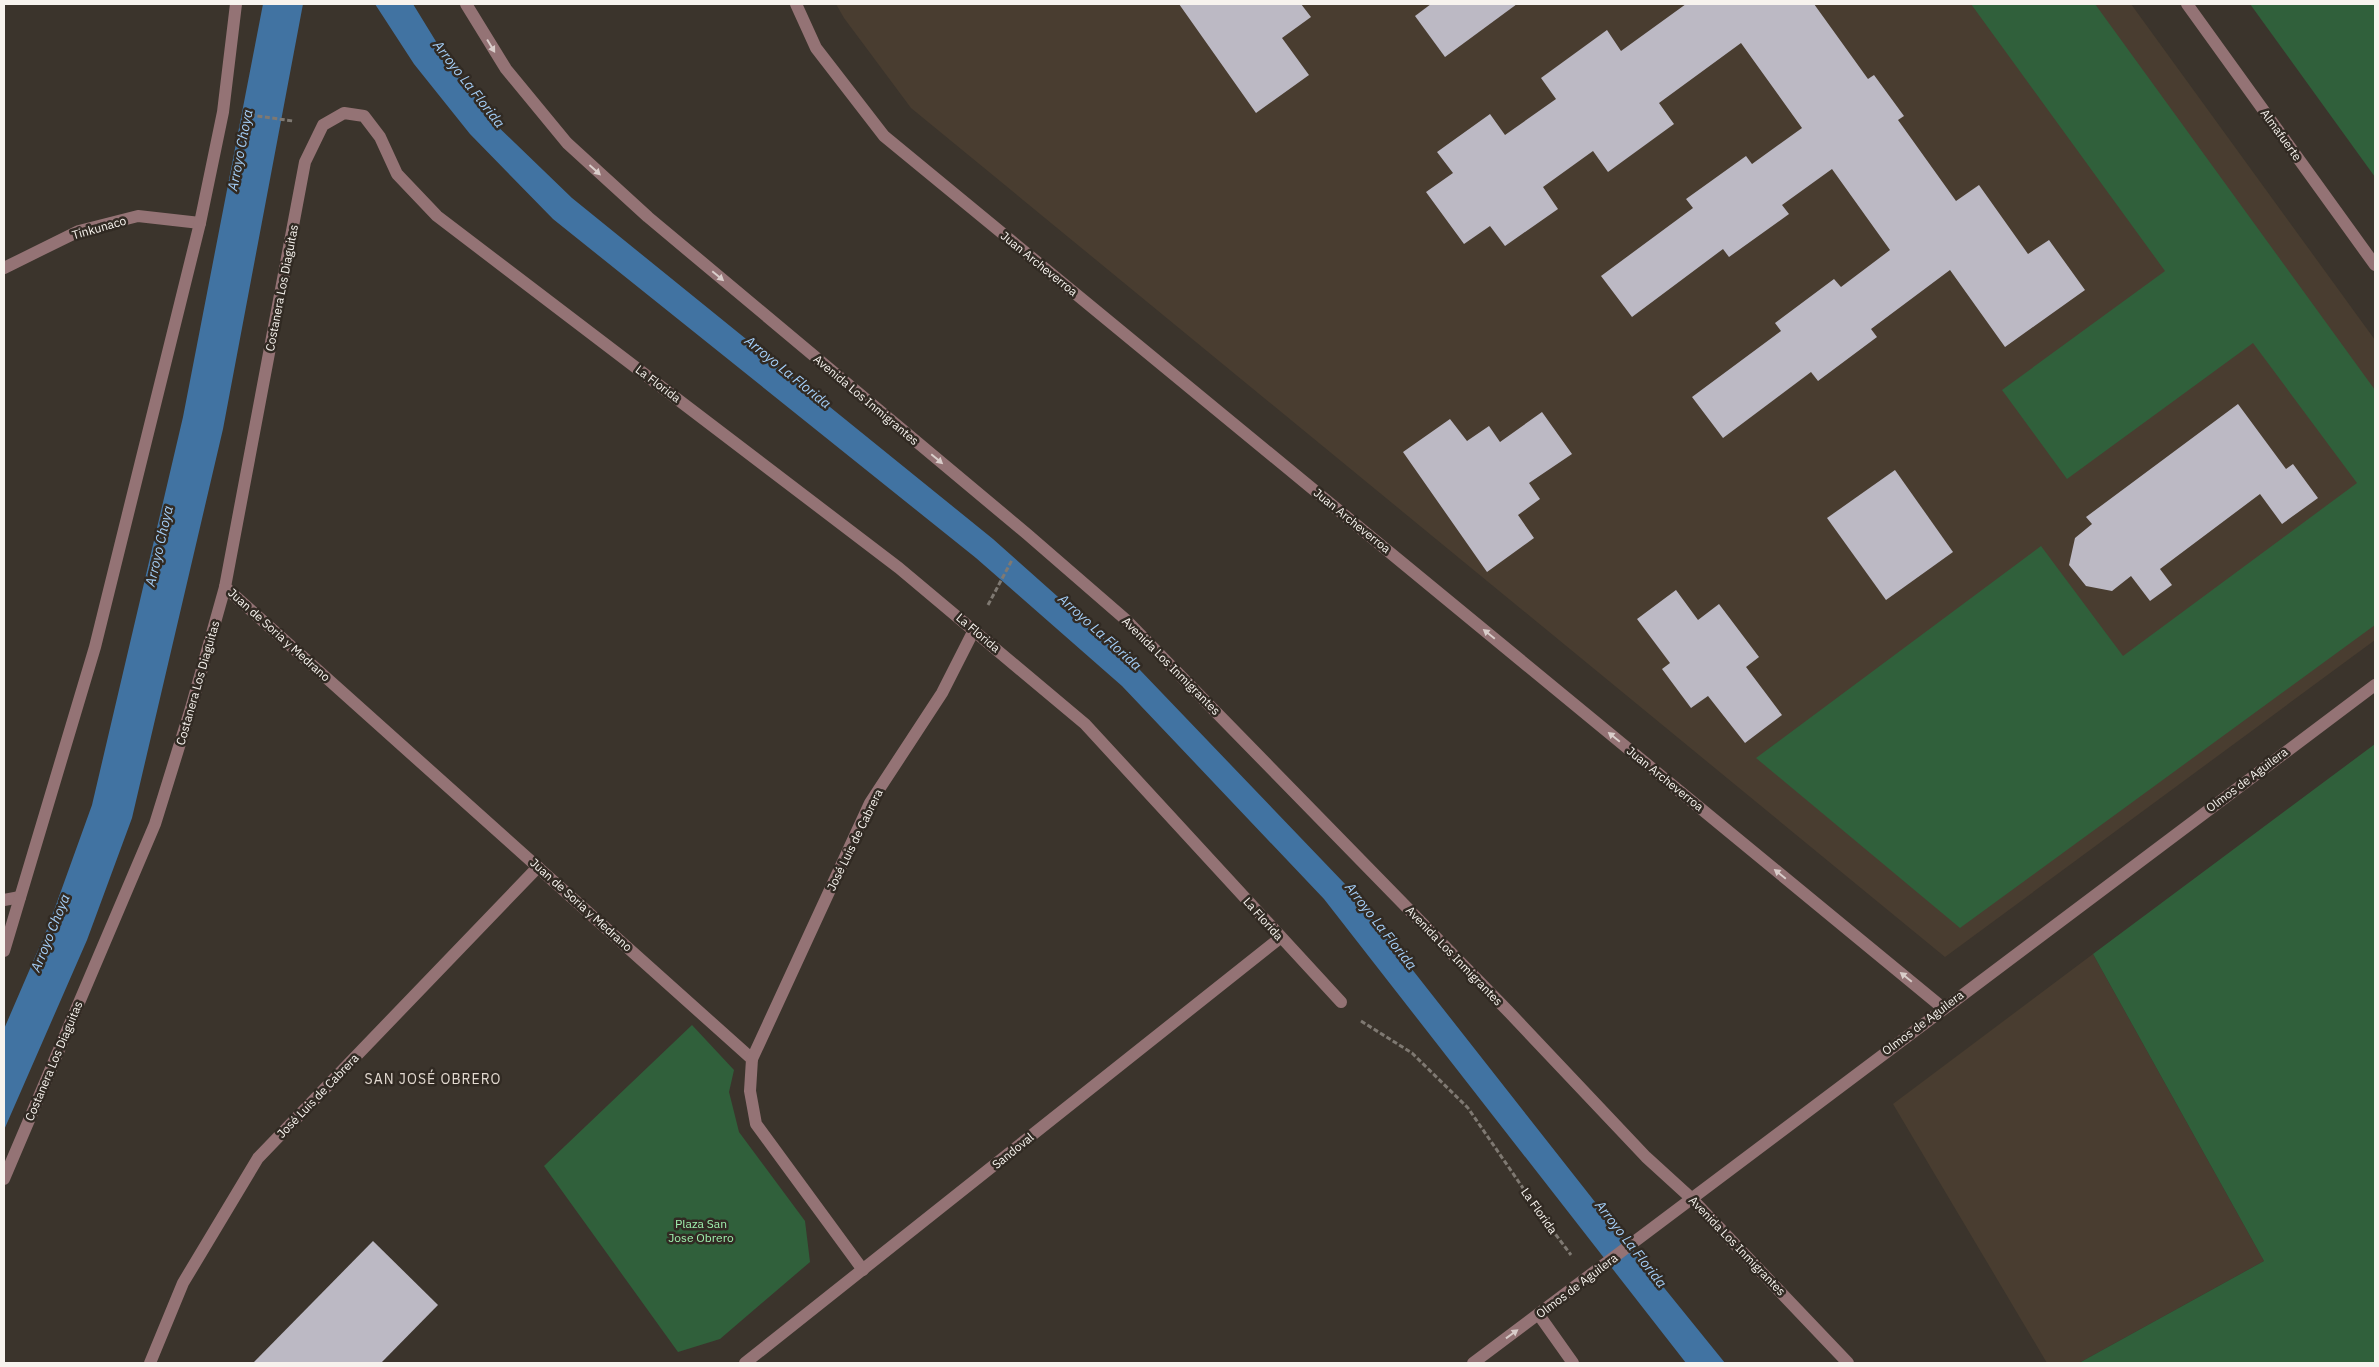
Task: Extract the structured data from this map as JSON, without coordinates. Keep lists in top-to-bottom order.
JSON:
{
  "streets": {
    "street": [
      "Almafuerte",
      "Tinkunaco",
      "Juan Archeverroa",
      "Costanera Los Diaguitas",
      "La Florida",
      "Avenida Los Inmigrantes",
      "Juan de Soria y Medrano",
      "Olmos de Aguilera",
      "José Luis de Cabrera",
      "Sandoval"
    ]
  },
  "crossings": [
    ["Juan Archeverroa", "Olmos de Aguilera"],
    ["Costanera Los Diaguitas", "La Florida"],
    ["Costanera Los Diaguitas", "Juan de Soria y Medrano"],
    ["La Florida", "Olmos de Aguilera"],
    ["La Florida", "José Luis de Cabrera"],
    ["La Florida", "Sandoval"],
    ["Avenida Los Inmigrantes", "Olmos de Aguilera"],
    ["Juan de Soria y Medrano", "José Luis de Cabrera"]
  ],
  "one_way": ["Juan Archeverroa", "Avenida Los Inmigrantes"],
  "districts": ["SAN JOSÉ OBRERO"],
  "water": ["Arroyo La Florida", "Arroyo Choya"],
  "parks": ["Plaza San Jose Obrero"]
}
